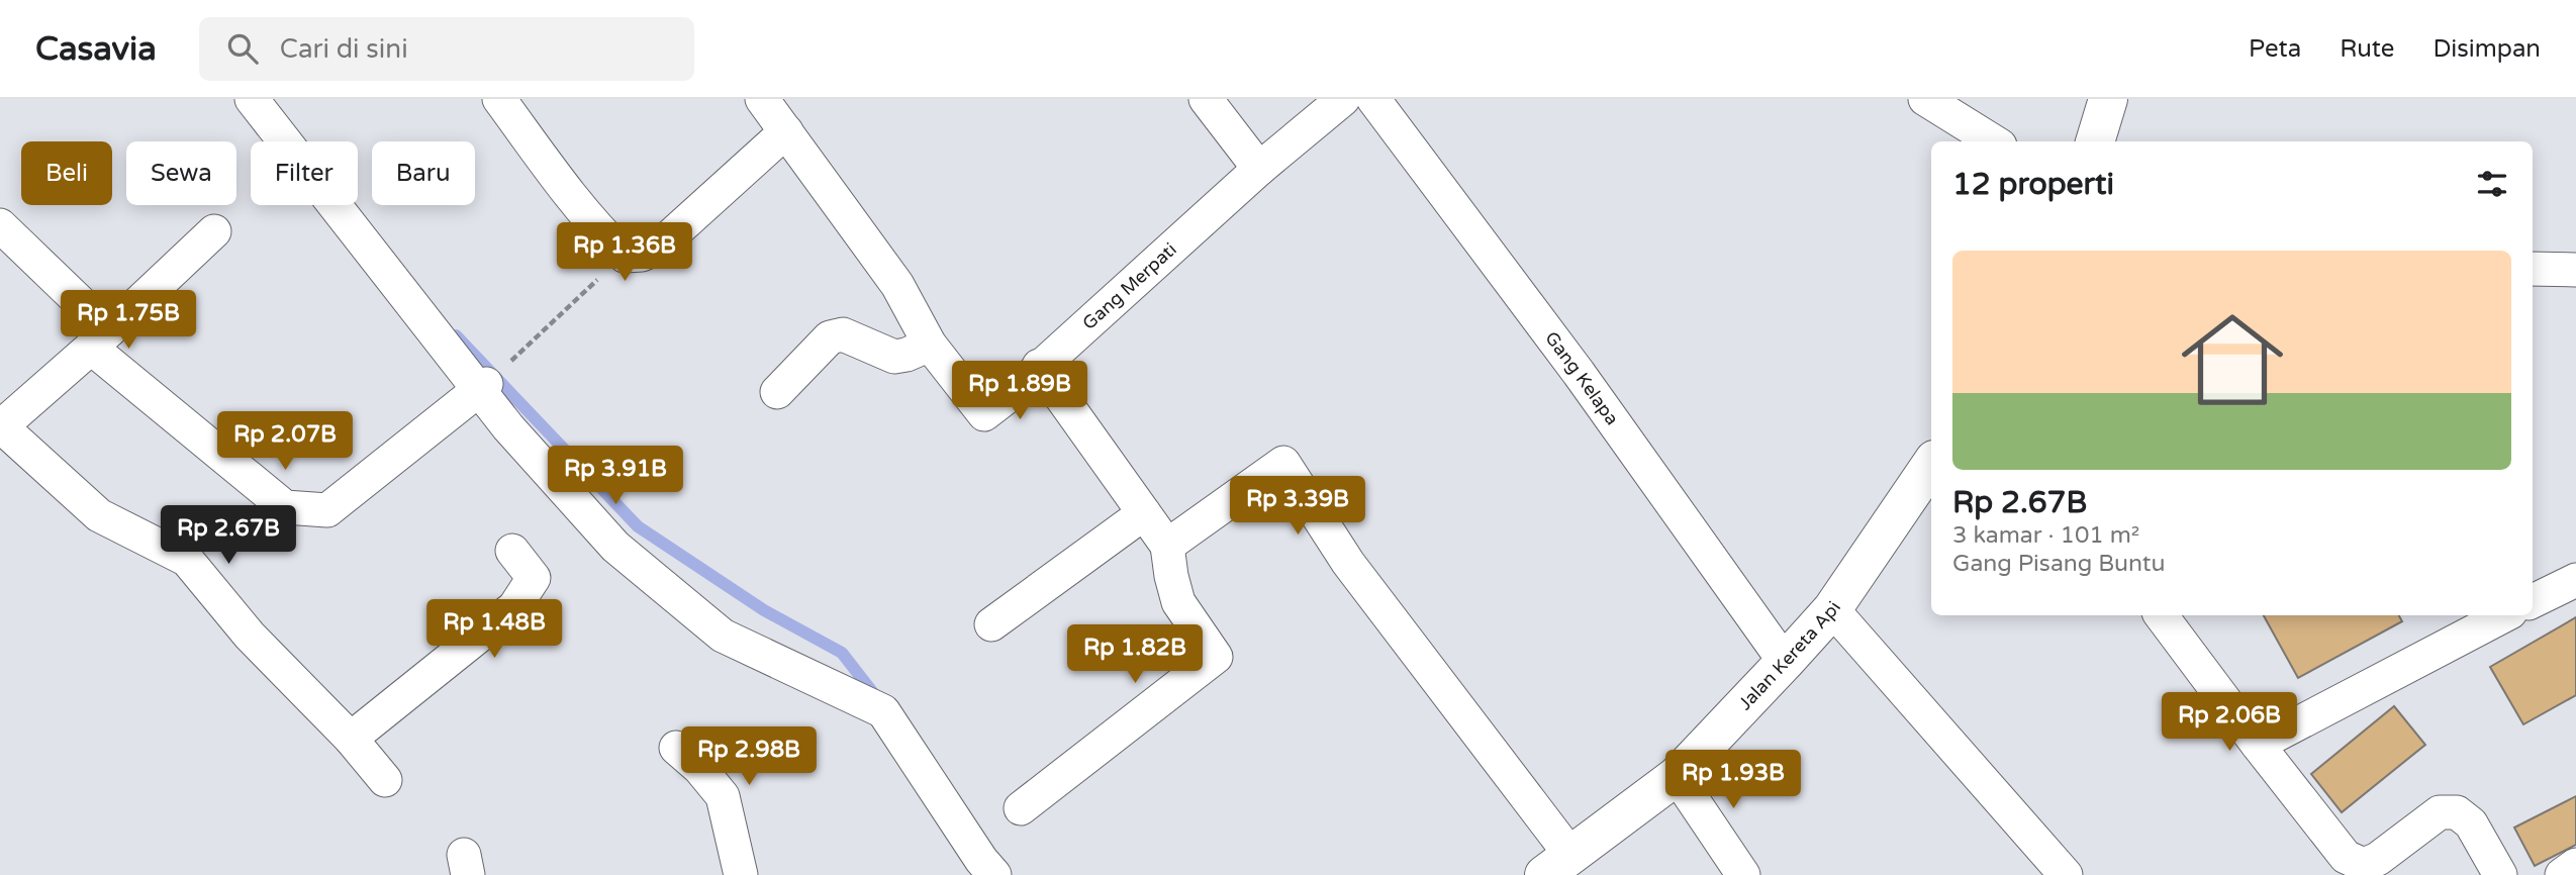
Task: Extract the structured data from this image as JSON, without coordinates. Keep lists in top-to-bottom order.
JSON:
{
  "streets": {
    "street": ["Gang Merpati", "Gang Kelapa", "Jalan Kereta Api"]
  },
  "crossings": [
    ["Gang Kelapa", "Jalan Kereta Api"]
  ],
  "page": {
    "header": "Casavia",
    "search": "Cari di sini",
    "nav": ["Peta", "Rute", "Disimpan"],
    "chip": [
      "Beli",
      "Sewa",
      "Filter",
      "Baru"
    ],
    "heading": "12 properti",
    "price": [
      "Rp 1.36B",
      "Rp 1.75B",
      "Rp 1.89B",
      "Rp 2.07B",
      "Rp 3.91B",
      "Rp 3.39B",
      "Rp 2.67B",
      "Rp 1.48B",
      "Rp 1.82B",
      "Rp 2.06B",
      "Rp 2.98B",
      "Rp 1.93B"
    ],
    "list": [
      {
        "name": "Rp 2.67B",
        "note": "3 kamar · 101 m² · Gang Pisang Buntu"
      }
    ]
  }
}
